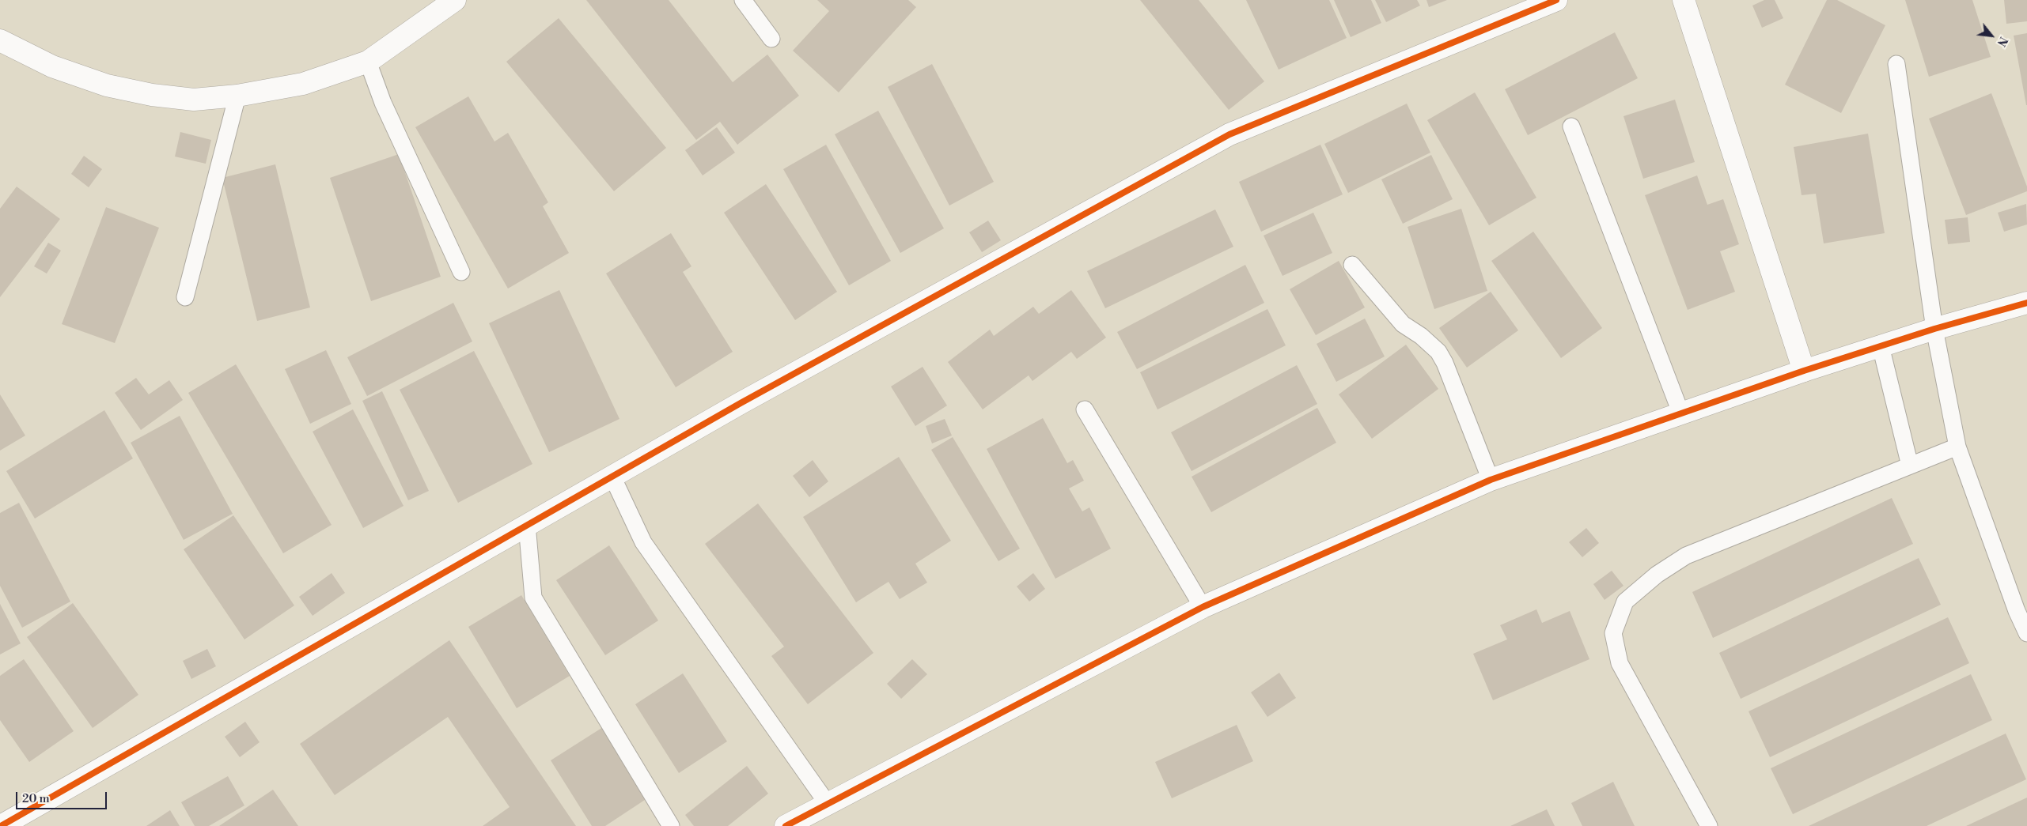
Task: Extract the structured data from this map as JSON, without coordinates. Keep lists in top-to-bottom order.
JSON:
{
  "scale_bar": "20 m",
  "north": "bottom right"
}
